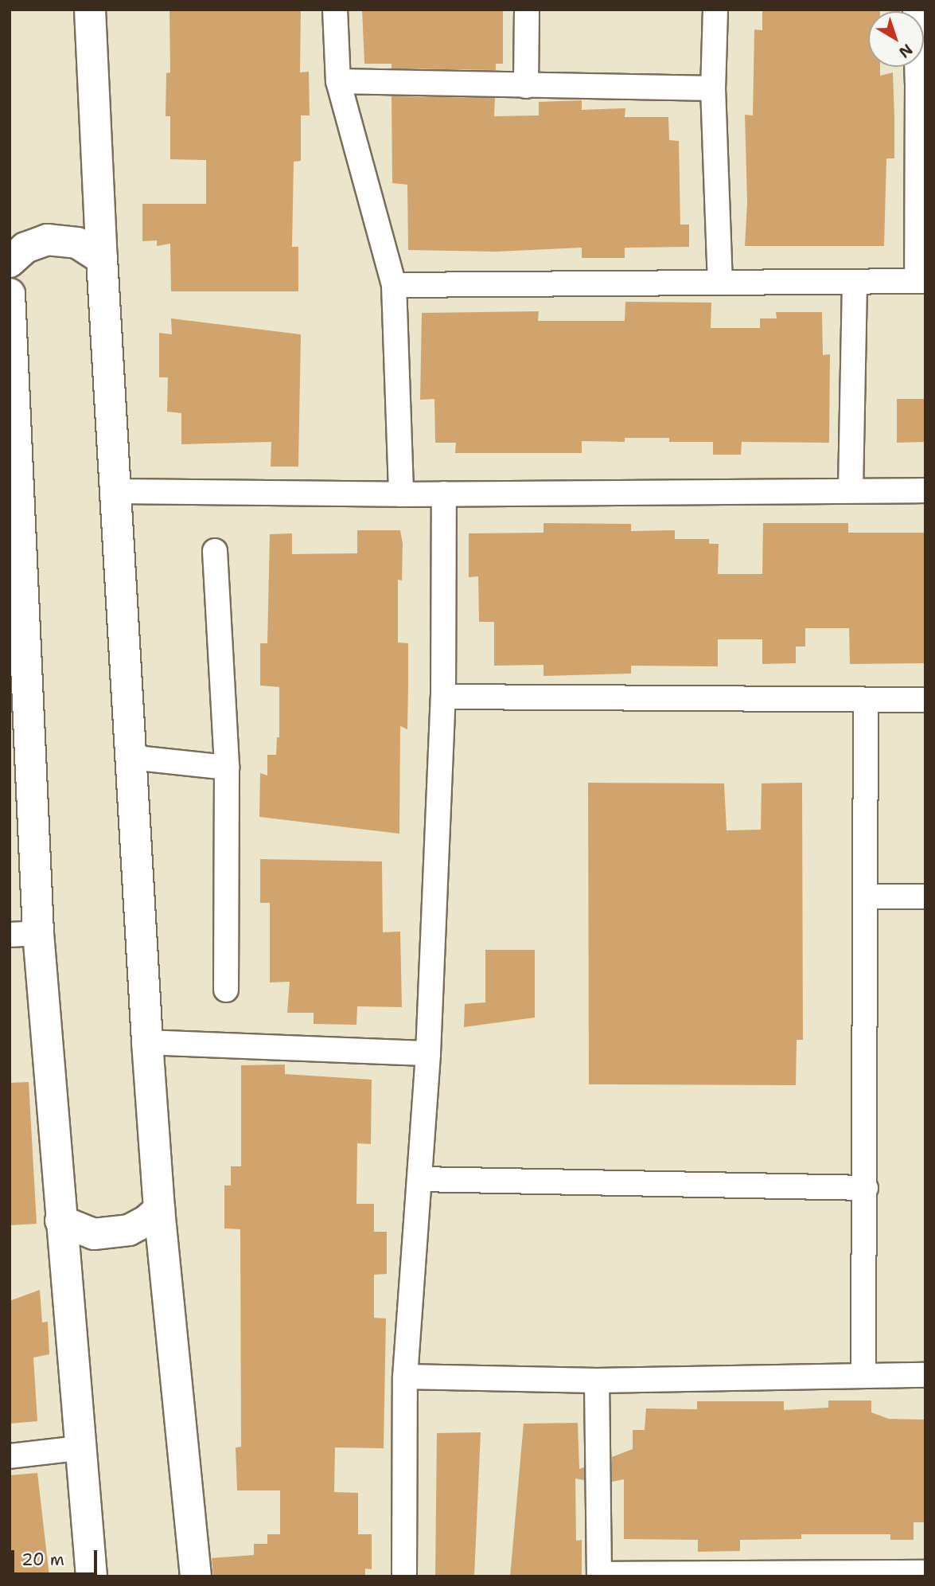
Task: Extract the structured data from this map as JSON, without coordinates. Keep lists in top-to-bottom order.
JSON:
{
  "scale_bar": "20 m",
  "north": "bottom right"
}
